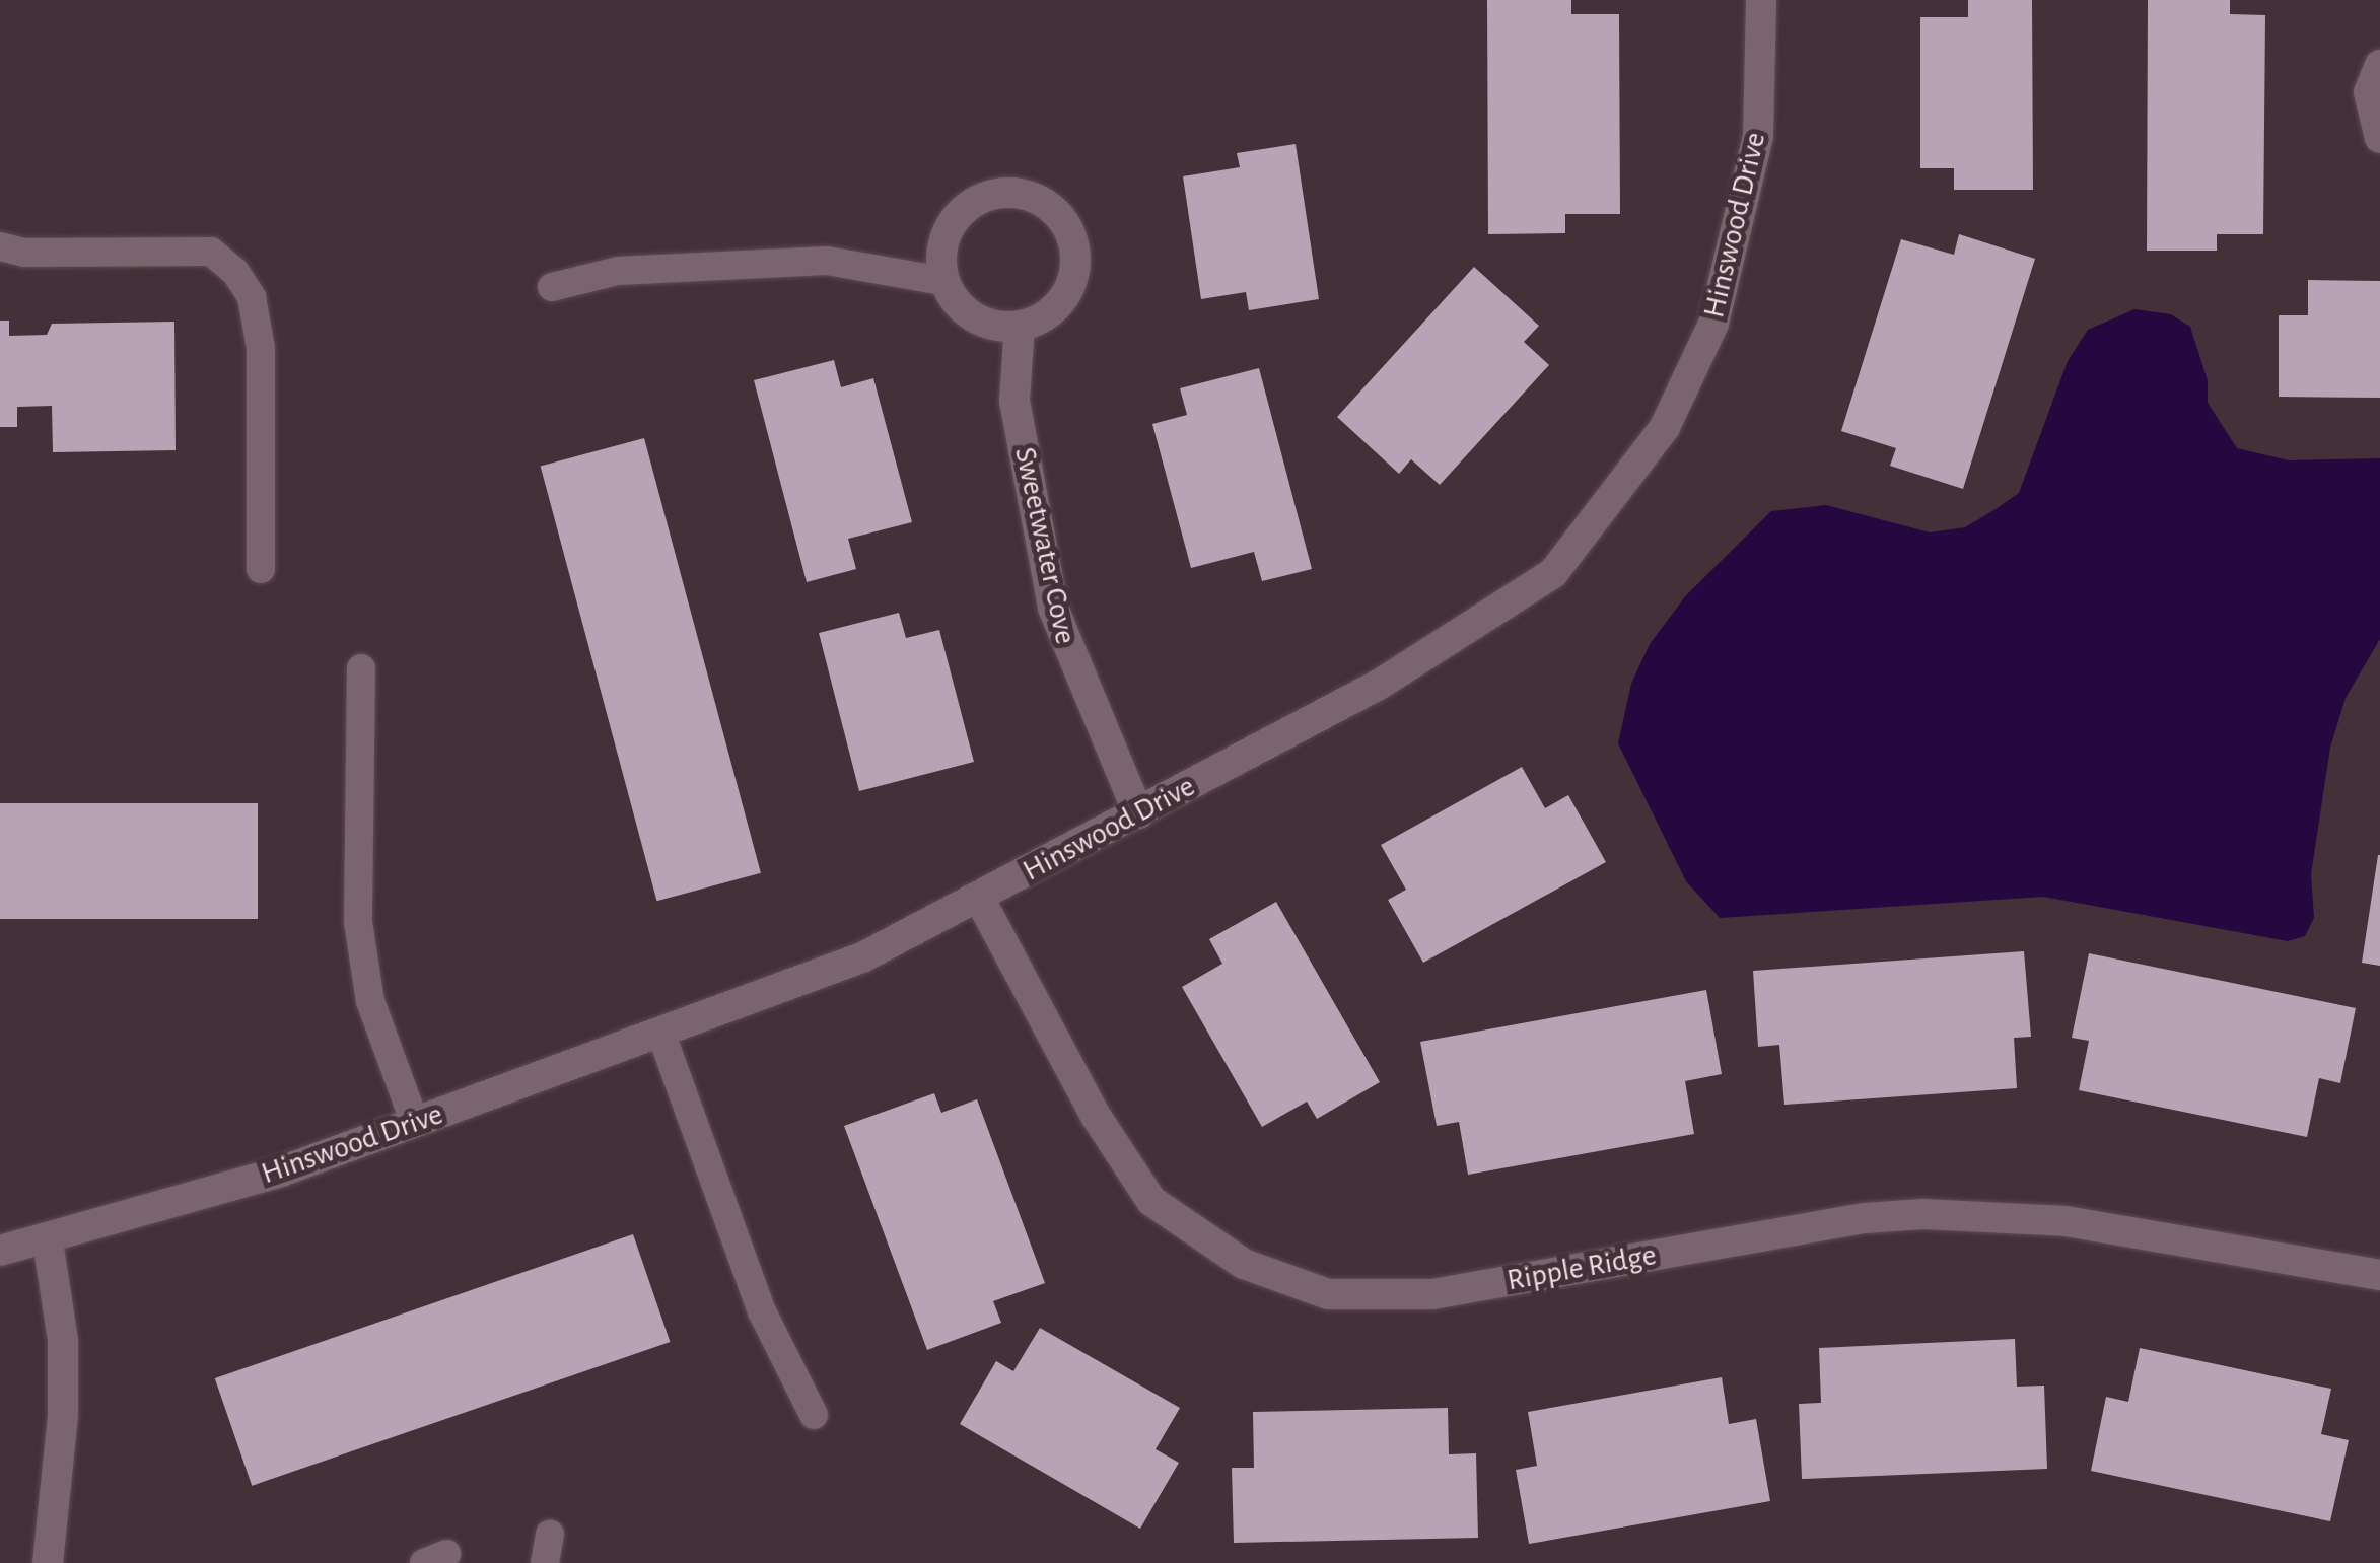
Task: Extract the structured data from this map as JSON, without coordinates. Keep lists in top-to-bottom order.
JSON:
{
  "streets": {
    "street": ["Hinswood Drive", "Sweetwater Cove", "Ripple Ridge"]
  },
  "crossings": [
    ["Hinswood Drive", "Sweetwater Cove"],
    ["Hinswood Drive", "Ripple Ridge"]
  ]
}
